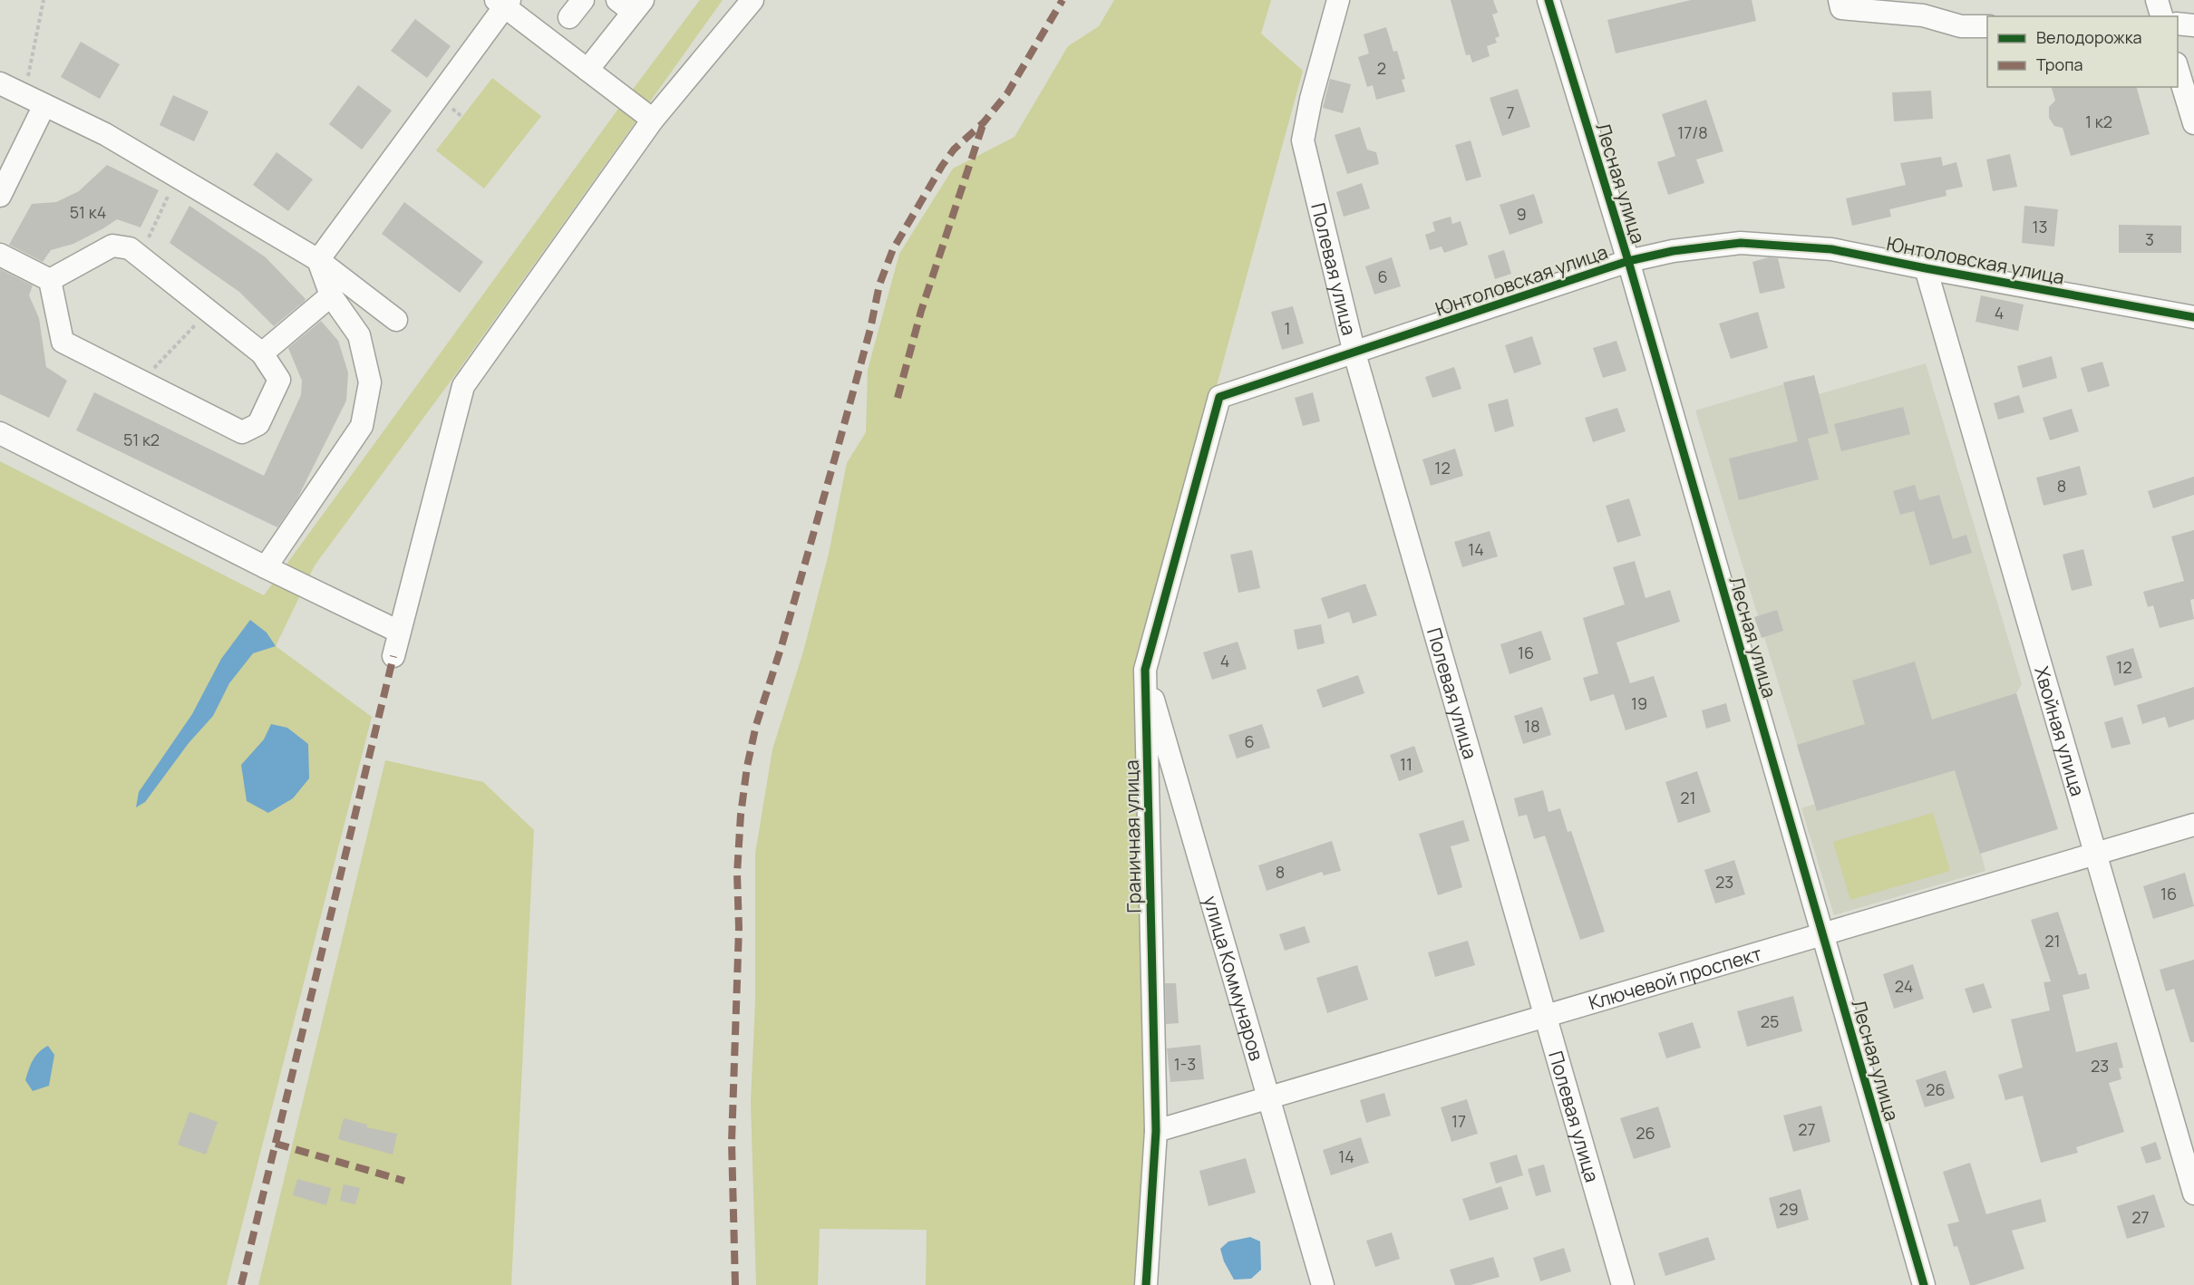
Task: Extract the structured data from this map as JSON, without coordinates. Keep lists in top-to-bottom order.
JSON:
{
  "streets": {
    "street": [
      "Лесная улица",
      "Юнтоловская улица",
      "Полевая улица",
      "Хвойная улица",
      "Граничная улица",
      "улица Коммунаров",
      "Ключевой проспект"
    ]
  },
  "crossings": [
    ["Лесная улица", "Юнтоловская улица"],
    ["Лесная улица", "Ключевой проспект"],
    ["Юнтоловская улица", "Полевая улица"],
    ["Юнтоловская улица", "Хвойная улица"],
    ["Юнтоловская улица", "Граничная улица"],
    ["Полевая улица", "Ключевой проспект"],
    ["Хвойная улица", "Ключевой проспект"],
    ["Граничная улица", "улица Коммунаров"],
    ["Граничная улица", "Ключевой проспект"],
    ["улица Коммунаров", "Ключевой проспект"]
  ],
  "house_numbers": [
    "2",
    "7",
    "1 к2",
    "17/8",
    "51 к4",
    "9",
    "13",
    "3",
    "6",
    "4",
    "1",
    "51 к2",
    "12",
    "8",
    "14",
    "16",
    "4",
    "12",
    "19",
    "18",
    "6",
    "11",
    "21",
    "8",
    "23",
    "16",
    "21",
    "24",
    "25",
    "1-3",
    "23",
    "26",
    "17",
    "27",
    "26",
    "14",
    "29",
    "27"
  ],
  "legend": ["Велодорожка", "Тропа"]
}
